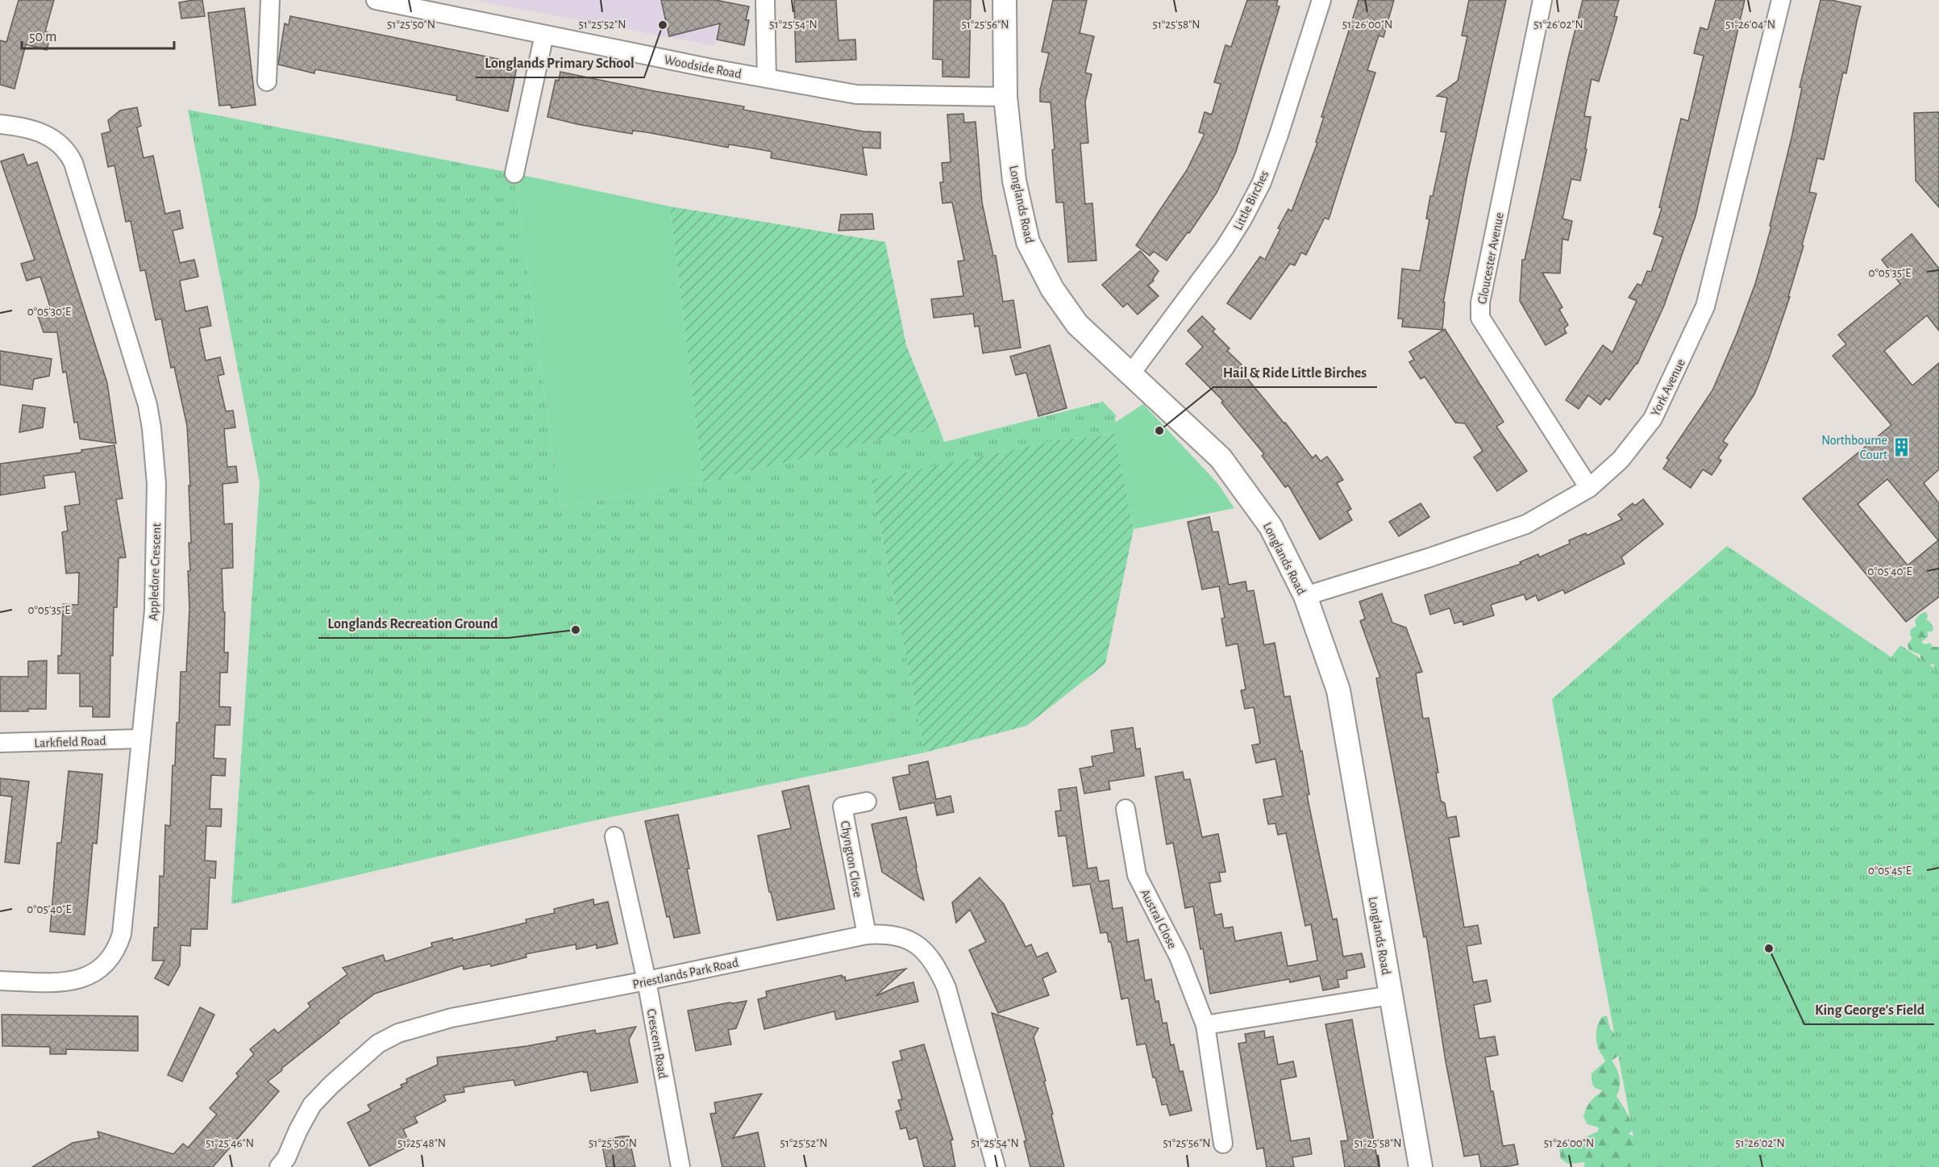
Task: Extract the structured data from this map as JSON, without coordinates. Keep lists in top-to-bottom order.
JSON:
{
  "streets": {
    "street": [
      "Woodside Road",
      "Little Birches",
      "Longlands Road",
      "Gloucester Avenue",
      "York Avenue",
      "Appledore Crescent",
      "Larkfield Road",
      "Chyngton Close",
      "Austral Close",
      "Priestlands Park Road",
      "Crescent Road"
    ]
  },
  "crossings": [
    ["Woodside Road", "Longlands Road"],
    ["Little Birches", "Longlands Road"],
    ["Longlands Road", "York Avenue"],
    ["Gloucester Avenue", "York Avenue"],
    ["Appledore Crescent", "Larkfield Road"],
    ["Chyngton Close", "Priestlands Park Road"],
    ["Priestlands Park Road", "Crescent Road"]
  ],
  "places": {
    "other": [
      "Longlands Primary School",
      "Hail & Ride Little Birches",
      "Longlands Recreation Ground",
      "King George's Field"
    ],
    "building": ["Northbourne Court"]
  },
  "scale_bar": "50 m",
  "coordinates": [
    "51°25'50\"N",
    "51°25'52\"N",
    "51°25'54\"N",
    "51°25'56\"N",
    "51°25'58\"N",
    "51°26'00\"N",
    "51°26'02\"N",
    "51°26'04\"N",
    "0°05'35\"E",
    "0°05'30\"E",
    "0°05'40\"E",
    "0°05'45\"E",
    "51°25'46\"N",
    "51°25'48\"N"
  ]
}
